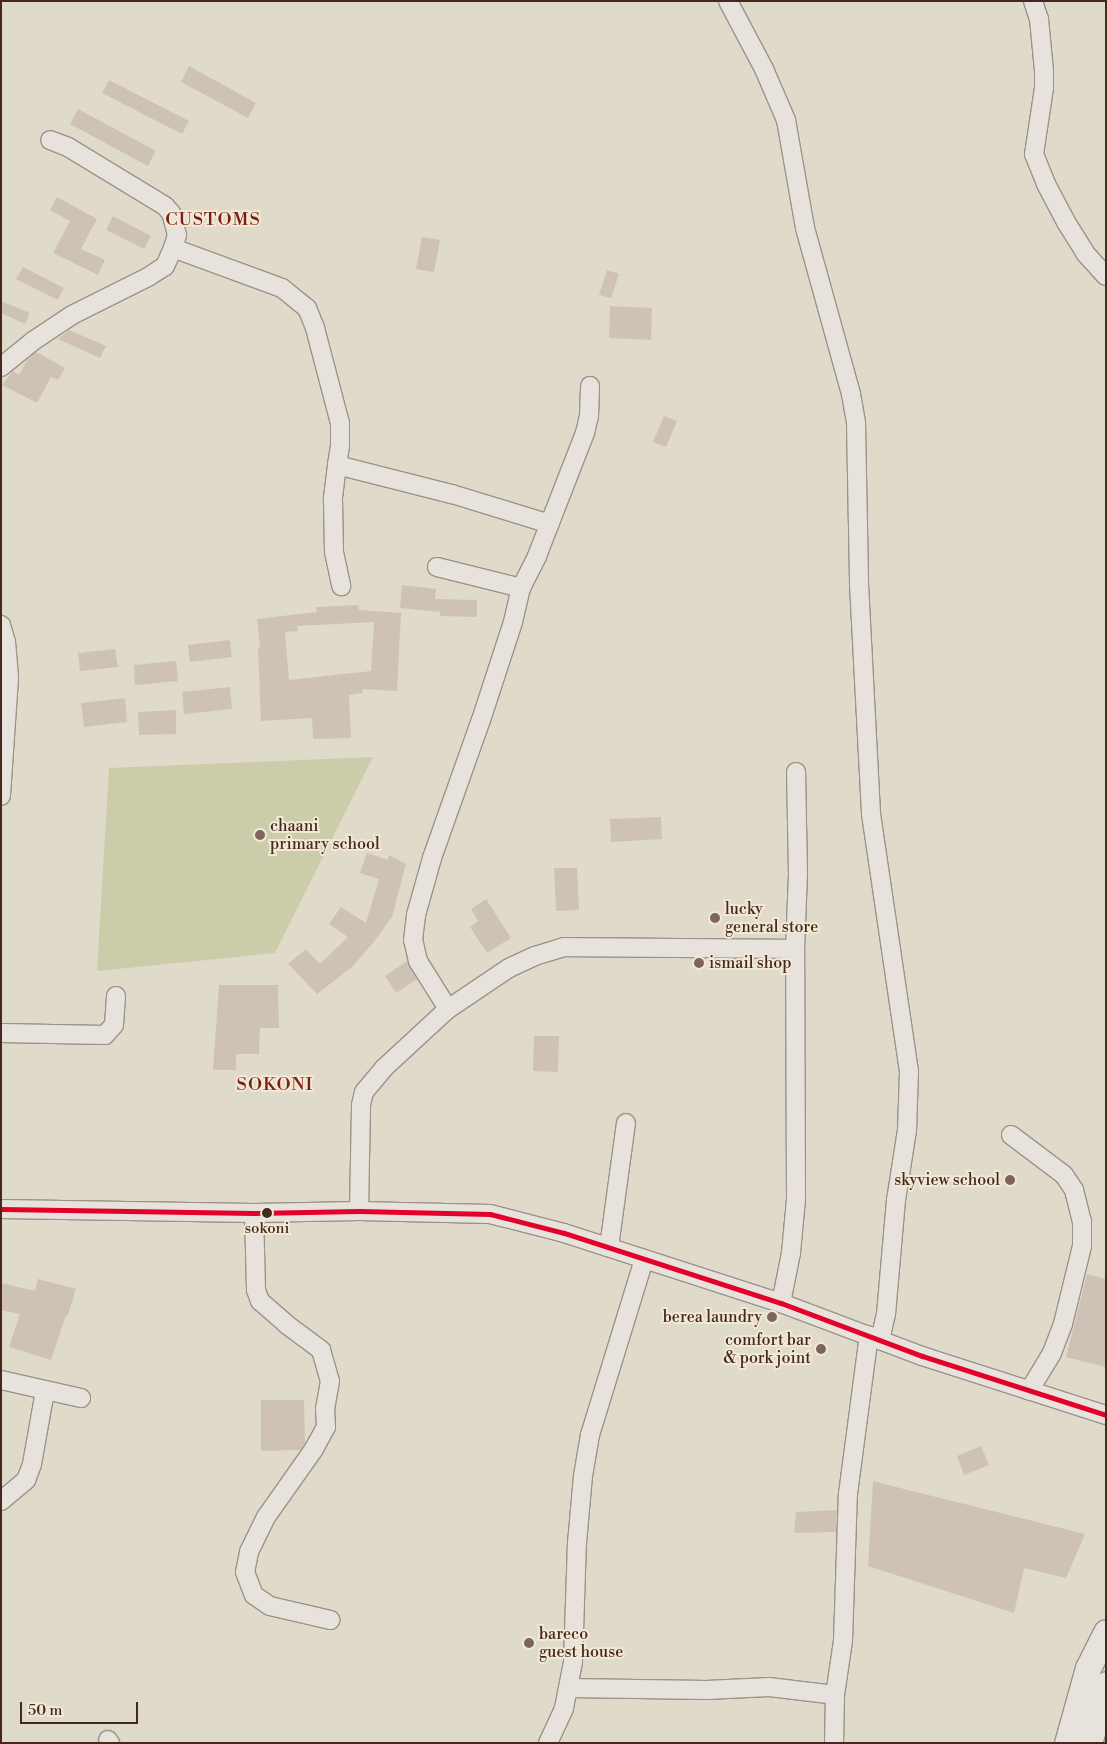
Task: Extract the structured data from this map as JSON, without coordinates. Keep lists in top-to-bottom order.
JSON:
{
  "districts": ["CUSTOMS", "SOKONI"],
  "places": [
    "chaani primary school",
    "lucky general store",
    "ismail shop",
    "skyview school",
    "sokoni",
    "berea laundry",
    "comfort bar & pork joint",
    "bareco guest house"
  ],
  "scale_bar": "50 m"
}
